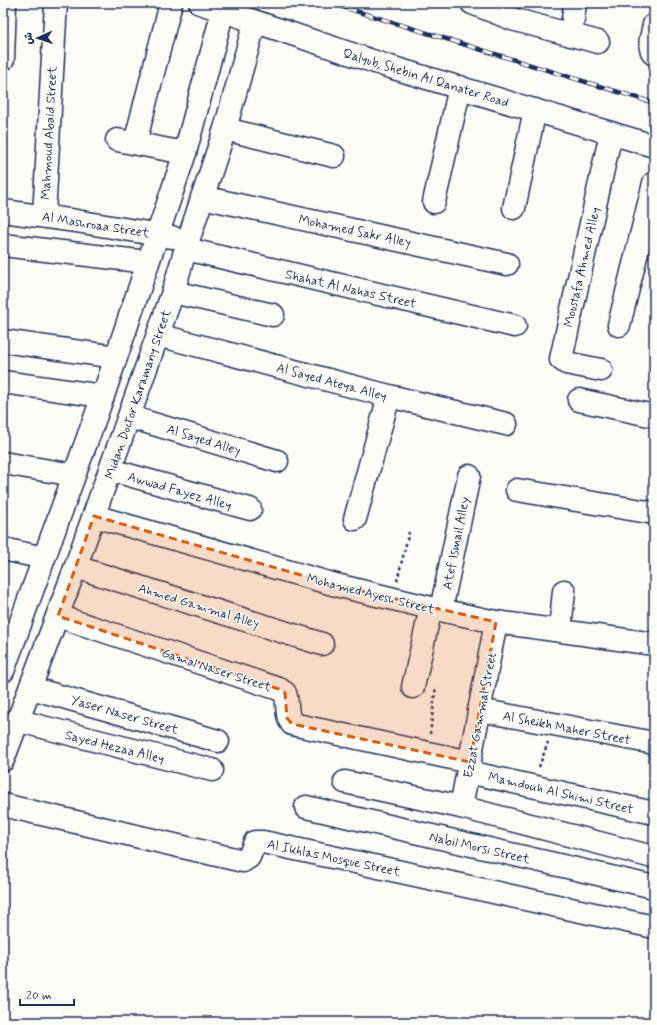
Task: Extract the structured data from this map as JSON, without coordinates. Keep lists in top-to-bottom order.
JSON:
{
  "streets": {
    "street": [
      "Qalyub, Shebin Al Qanater Road",
      "Mahmoud Abaid Street",
      "Al Mashroaa Street",
      "Mohamed Sakr Alley",
      "Moustafa Ahmed Alley",
      "Shahat Al Nahas Street",
      "Al Sayed Ateya Alley",
      "Midan Doctor Karamany Street",
      "Al Sayed Alley",
      "Awwad Fayez Alley",
      "Atef Ismail Alley",
      "Mohamed Ayesh Street",
      "Ahmed Gammal Alley",
      "Gamal Naser Street",
      "Yaser Naser Street",
      "Ezzat Gammal Street",
      "Al Sheikh Maher Street",
      "Sayed Hezaa Alley",
      "Mamdouh Al Shimi Street",
      "Nabil Morsi Street",
      "Al Ikhlas Mosque Street"
    ]
  },
  "crossings": [
    ["Qalyub, Shebin Al Qanater Road", "Moustafa Ahmed Alley"],
    ["Qalyub, Shebin Al Qanater Road", "Midan Doctor Karamany Street"],
    ["Mahmoud Abaid Street", "Al Mashroaa Street"],
    ["Al Mashroaa Street", "Shahat Al Nahas Street"],
    ["Al Mashroaa Street", "Midan Doctor Karamany Street"],
    ["Mohamed Sakr Alley", "Midan Doctor Karamany Street"],
    ["Shahat Al Nahas Street", "Midan Doctor Karamany Street"],
    ["Al Sayed Ateya Alley", "Midan Doctor Karamany Street"],
    ["Midan Doctor Karamany Street", "Al Sayed Alley"],
    ["Midan Doctor Karamany Street", "Awwad Fayez Alley"],
    ["Midan Doctor Karamany Street", "Mohamed Ayesh Street"],
    ["Midan Doctor Karamany Street", "Ahmed Gammal Alley"],
    ["Midan Doctor Karamany Street", "Gamal Naser Street"],
    ["Midan Doctor Karamany Street", "Yaser Naser Street"],
    ["Midan Doctor Karamany Street", "Sayed Hezaa Alley"],
    ["Atef Ismail Alley", "Mohamed Ayesh Street"],
    ["Mohamed Ayesh Street", "Ezzat Gammal Street"],
    ["Gamal Naser Street", "Ezzat Gammal Street"],
    ["Gamal Naser Street", "Mamdouh Al Shimi Street"],
    ["Ezzat Gammal Street", "Al Sheikh Maher Street"],
    ["Ezzat Gammal Street", "Mamdouh Al Shimi Street"]
  ],
  "scale_bar": "20 m",
  "north": "left"
}
